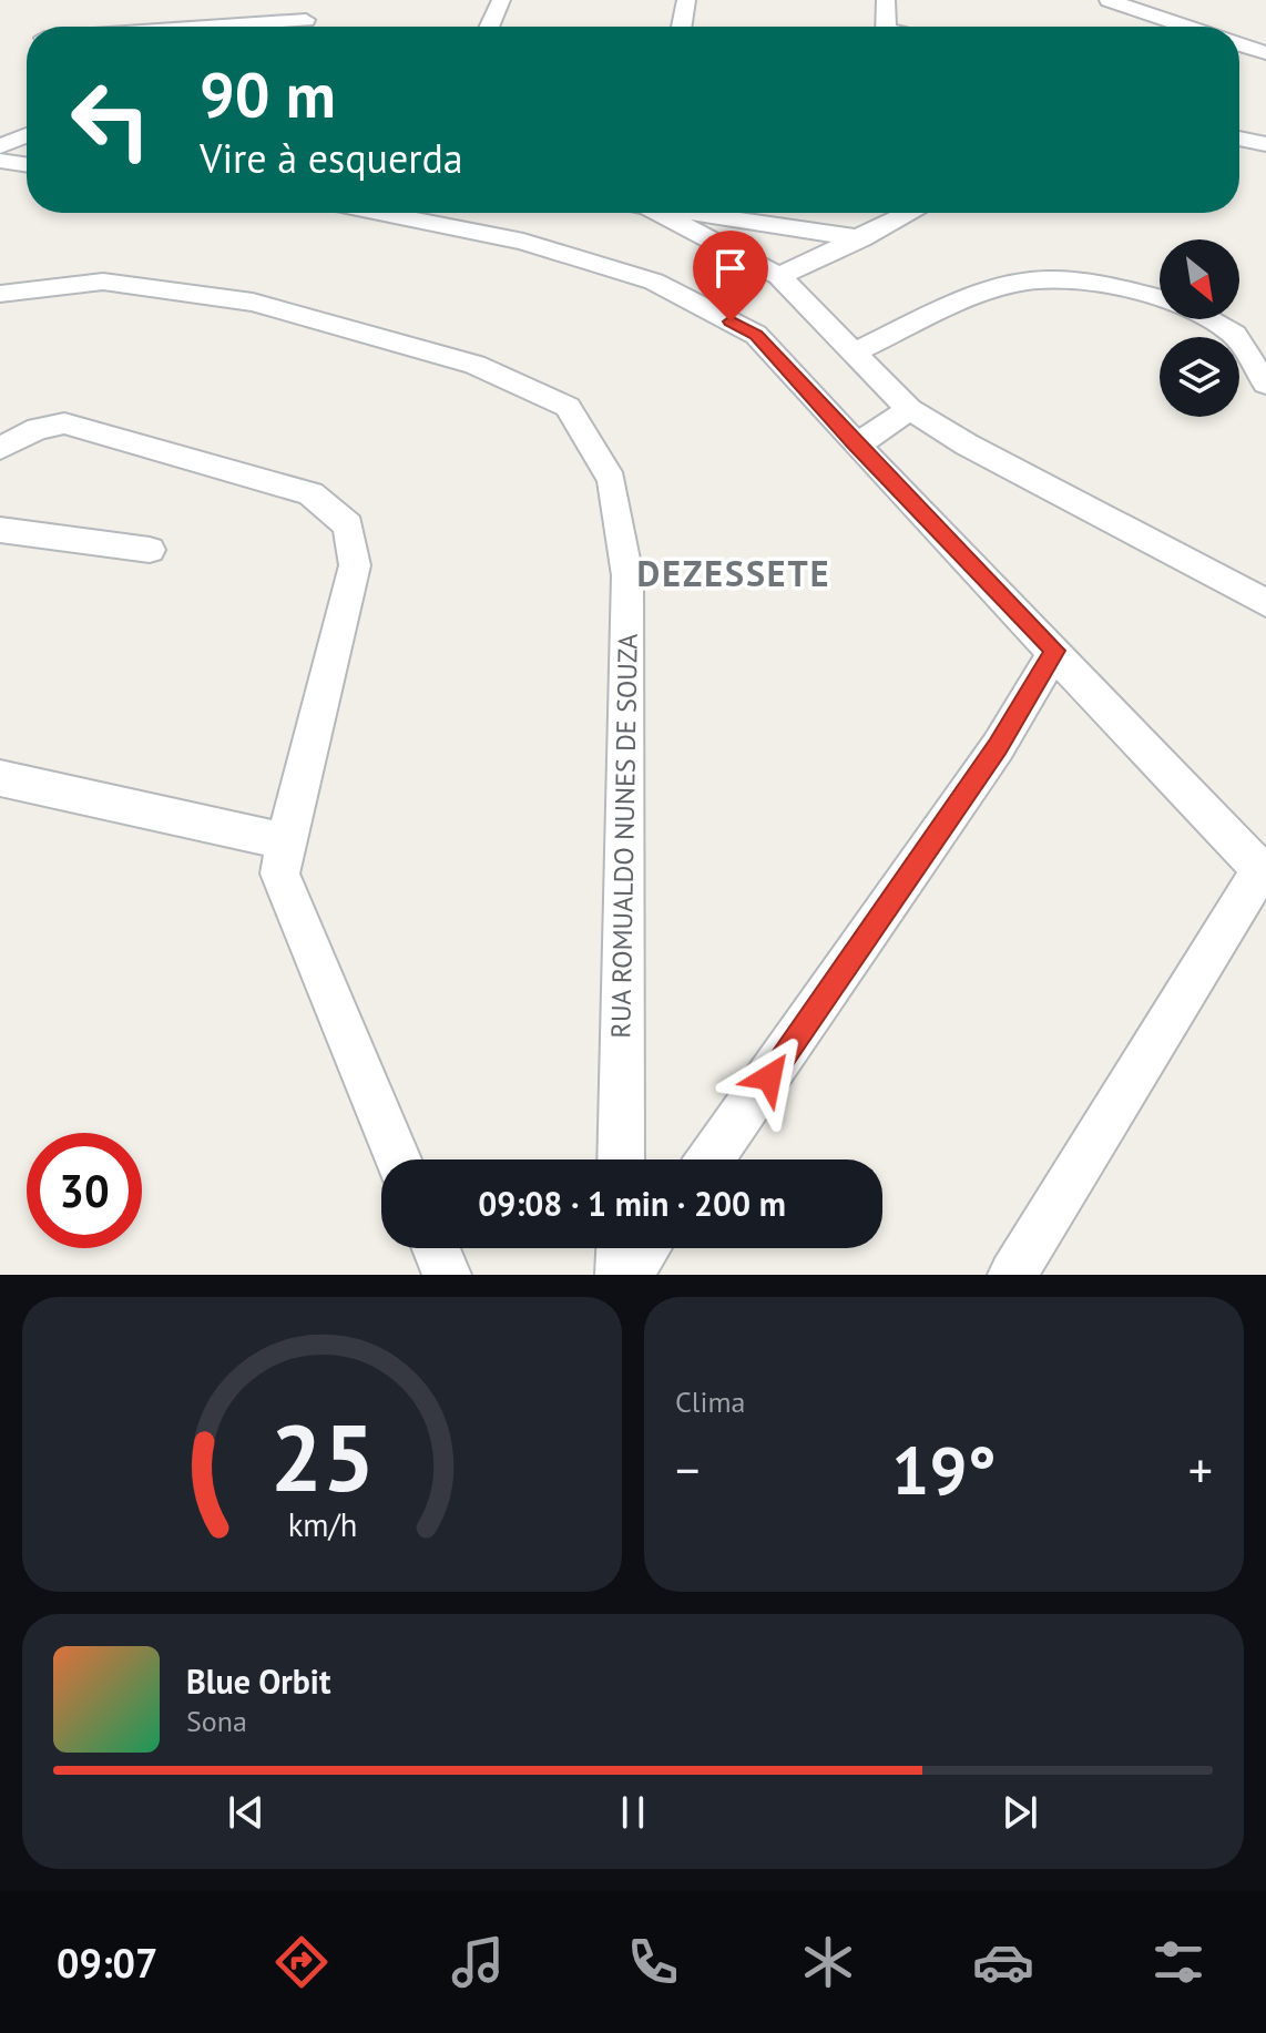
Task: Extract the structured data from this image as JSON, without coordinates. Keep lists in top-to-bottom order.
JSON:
{
  "streets": {
    "street": ["RUA ROMUALDO NUNES DE SOUZA"]
  },
  "districts": ["DEZESSETE"],
  "north": "bottom right",
  "page": {
    "turn": ["90 m", "Vire à esquerda"],
    "limit": "30",
    "trip": "09:08 · 1 min · 200 m",
    "tile": "Clima",
    "heat": ["−", "19°", "+"],
    "song": ["Blue Orbit", "Sona"],
    "tabs": "09:07",
    "gauge": ["25", "km/h"]
  }
}
